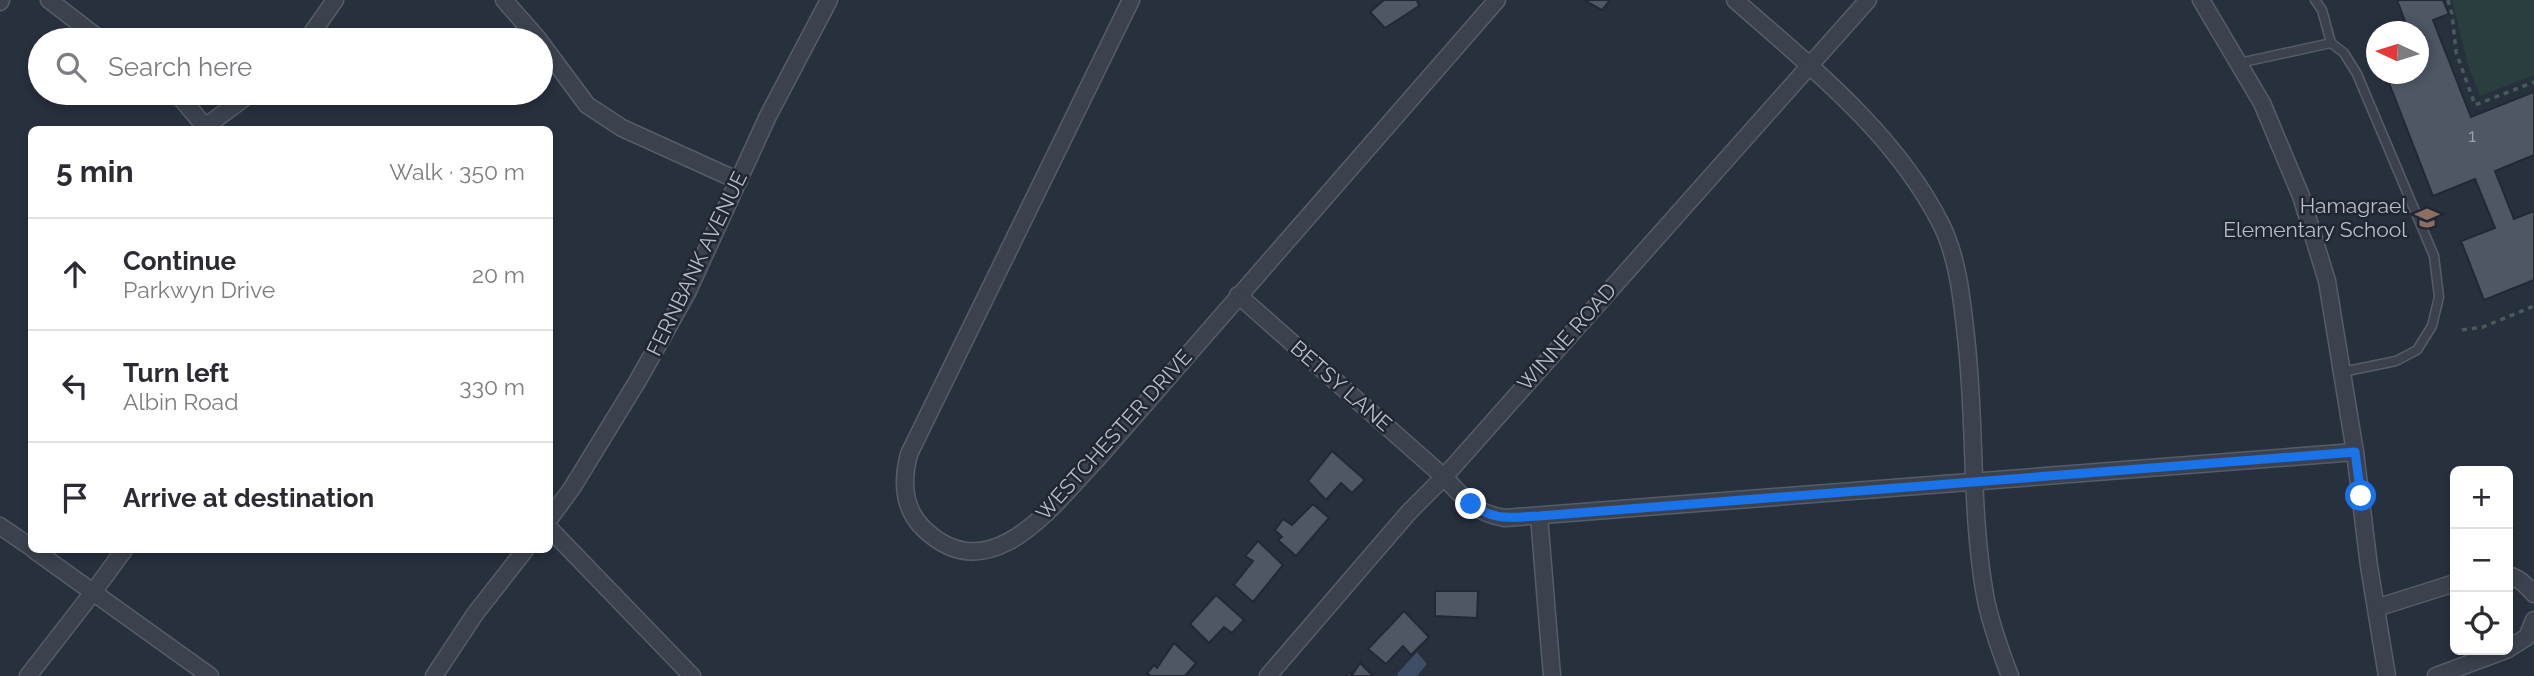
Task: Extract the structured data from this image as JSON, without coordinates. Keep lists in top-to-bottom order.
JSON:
{
  "streets": {
    "street": [
      "FERNBANK AVENUE",
      "WINNE ROAD",
      "BETSY LANE",
      "WESTCHESTER DRIVE"
    ]
  },
  "crossings": [
    ["WINNE ROAD", "BETSY LANE"],
    ["BETSY LANE", "WESTCHESTER DRIVE"]
  ],
  "places": {
    "school or university": ["Hamagrael Elementary School"]
  },
  "house_numbers": ["1"],
  "north": "left",
  "page": {
    "search": "Search here",
    "heading": ["5 min", "Walk · 350 m"],
    "list": [
      ["Continue", "Parkwyn Drive", "20 m"],
      ["Turn left", "Albin Road", "330 m"],
      "Arrive at destination"
    ],
    "map_buttons": ["+", "−"]
  }
}
